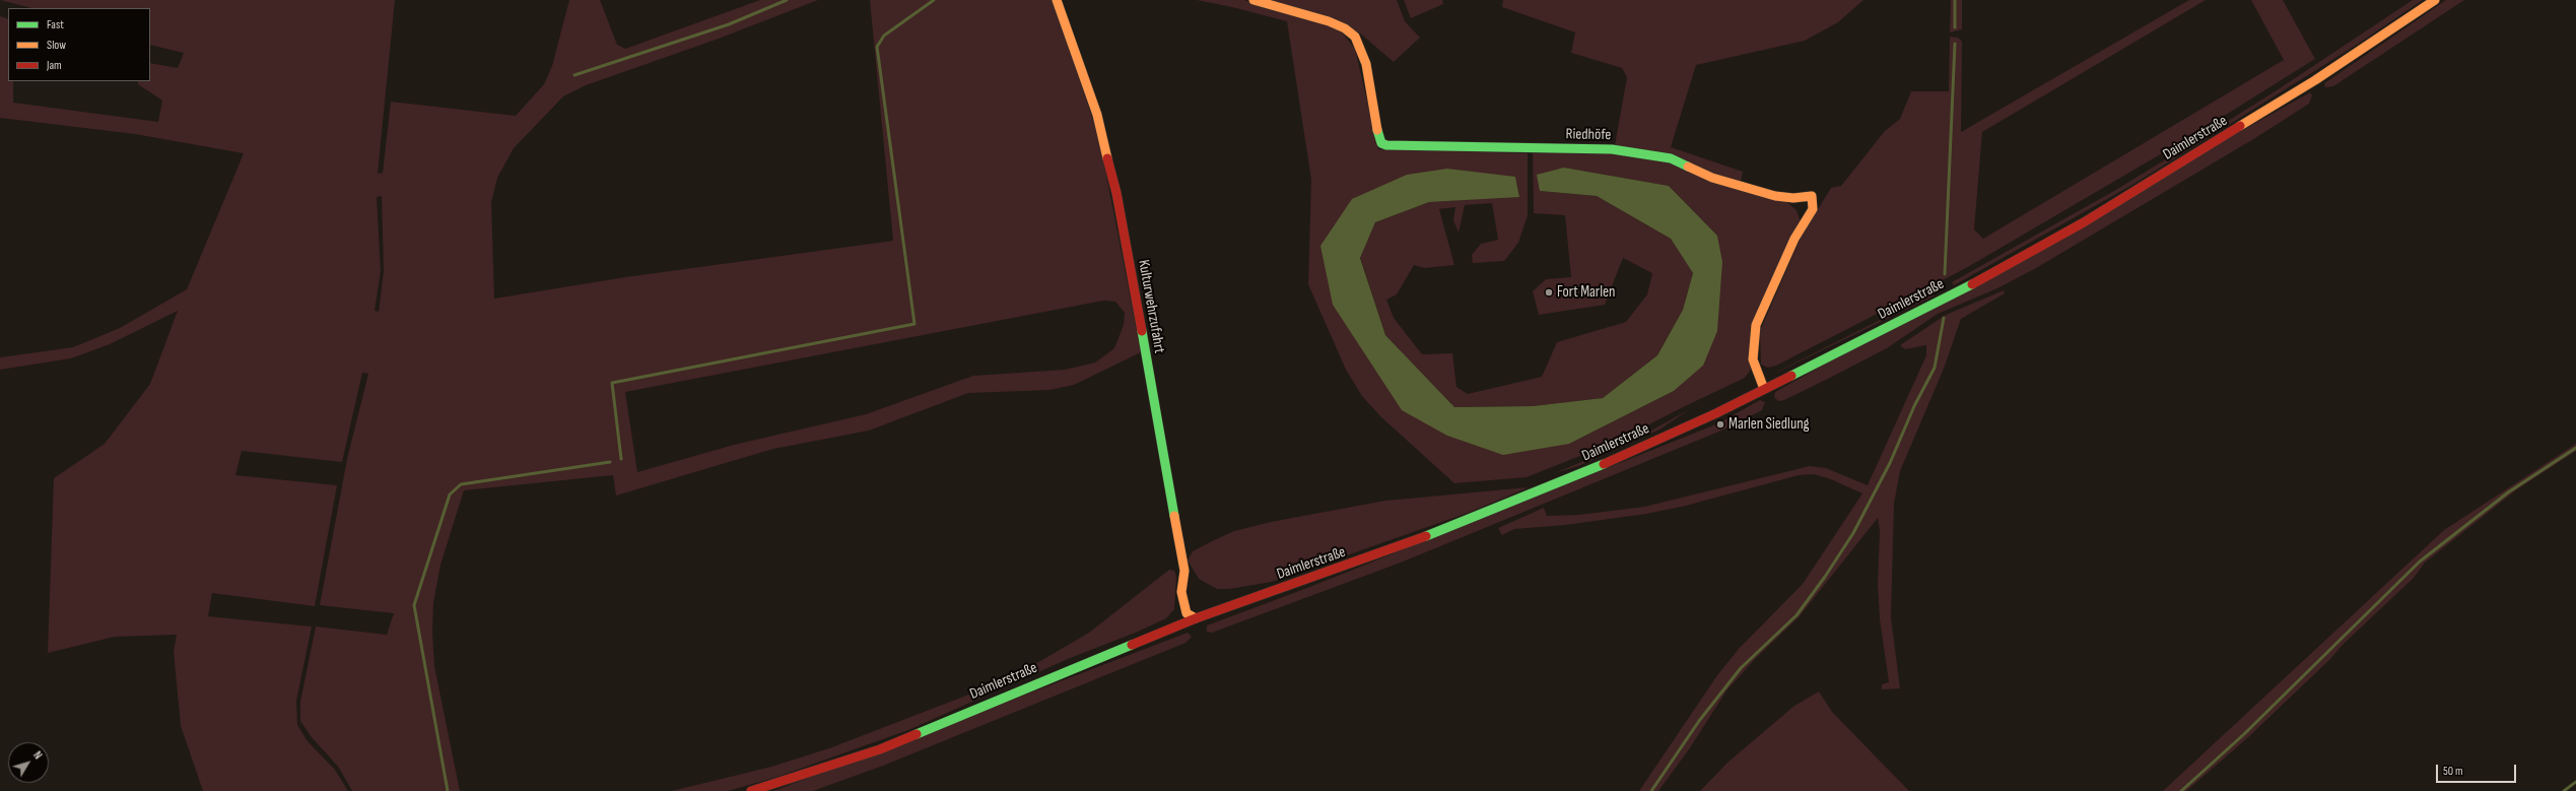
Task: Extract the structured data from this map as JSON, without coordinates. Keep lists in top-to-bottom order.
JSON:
{
  "streets": {
    "main road": ["Riedhöfe", "Daimlerstraße", "Kulturwehrzufahrt"]
  },
  "crossings": [
    ["Riedhöfe", "Daimlerstraße"],
    ["Daimlerstraße", "Kulturwehrzufahrt"]
  ],
  "places": ["Fort Marlen", "Marlen Siedlung"],
  "legend": ["Fast", "Slow", "Jam"],
  "scale_bar": "50 m",
  "north": "top right"
}
